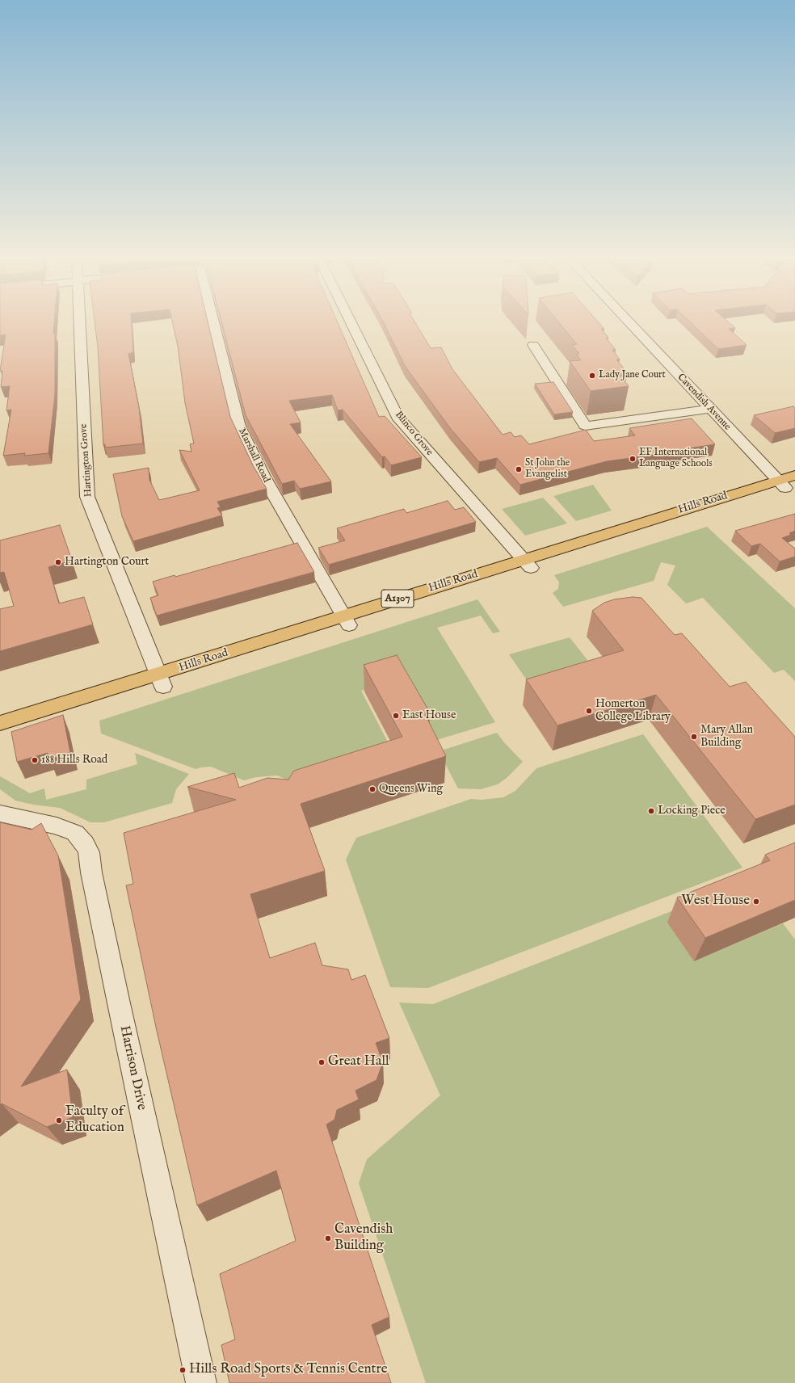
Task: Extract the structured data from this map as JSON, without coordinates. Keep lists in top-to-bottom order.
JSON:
{
  "streets": {
    "main road": ["Hills Road", "A1307"],
    "street": [
      "Cavendish Avenue",
      "Blinco Grove",
      "Marshall Road",
      "Hartington Grove",
      "Harrison Drive"
    ]
  },
  "crossings": [
    ["Cavendish Avenue", "Hills Road"],
    ["Blinco Grove", "Hills Road"],
    ["Marshall Road", "Hills Road"],
    ["Hartington Grove", "Hills Road"]
  ],
  "places": [
    "Lady Jane Court",
    "EF International Language Schools",
    "St John the Evangelist",
    "Hartington Court",
    "Homerton College Library",
    "East House",
    "Mary Allan Building",
    "188 Hills Road",
    "Queens Wing",
    "Locking Piece",
    "West House",
    "Great Hall",
    "Faculty of Education",
    "Cavendish Building",
    "Hills Road Sports & Tennis Centre"
  ]
}
